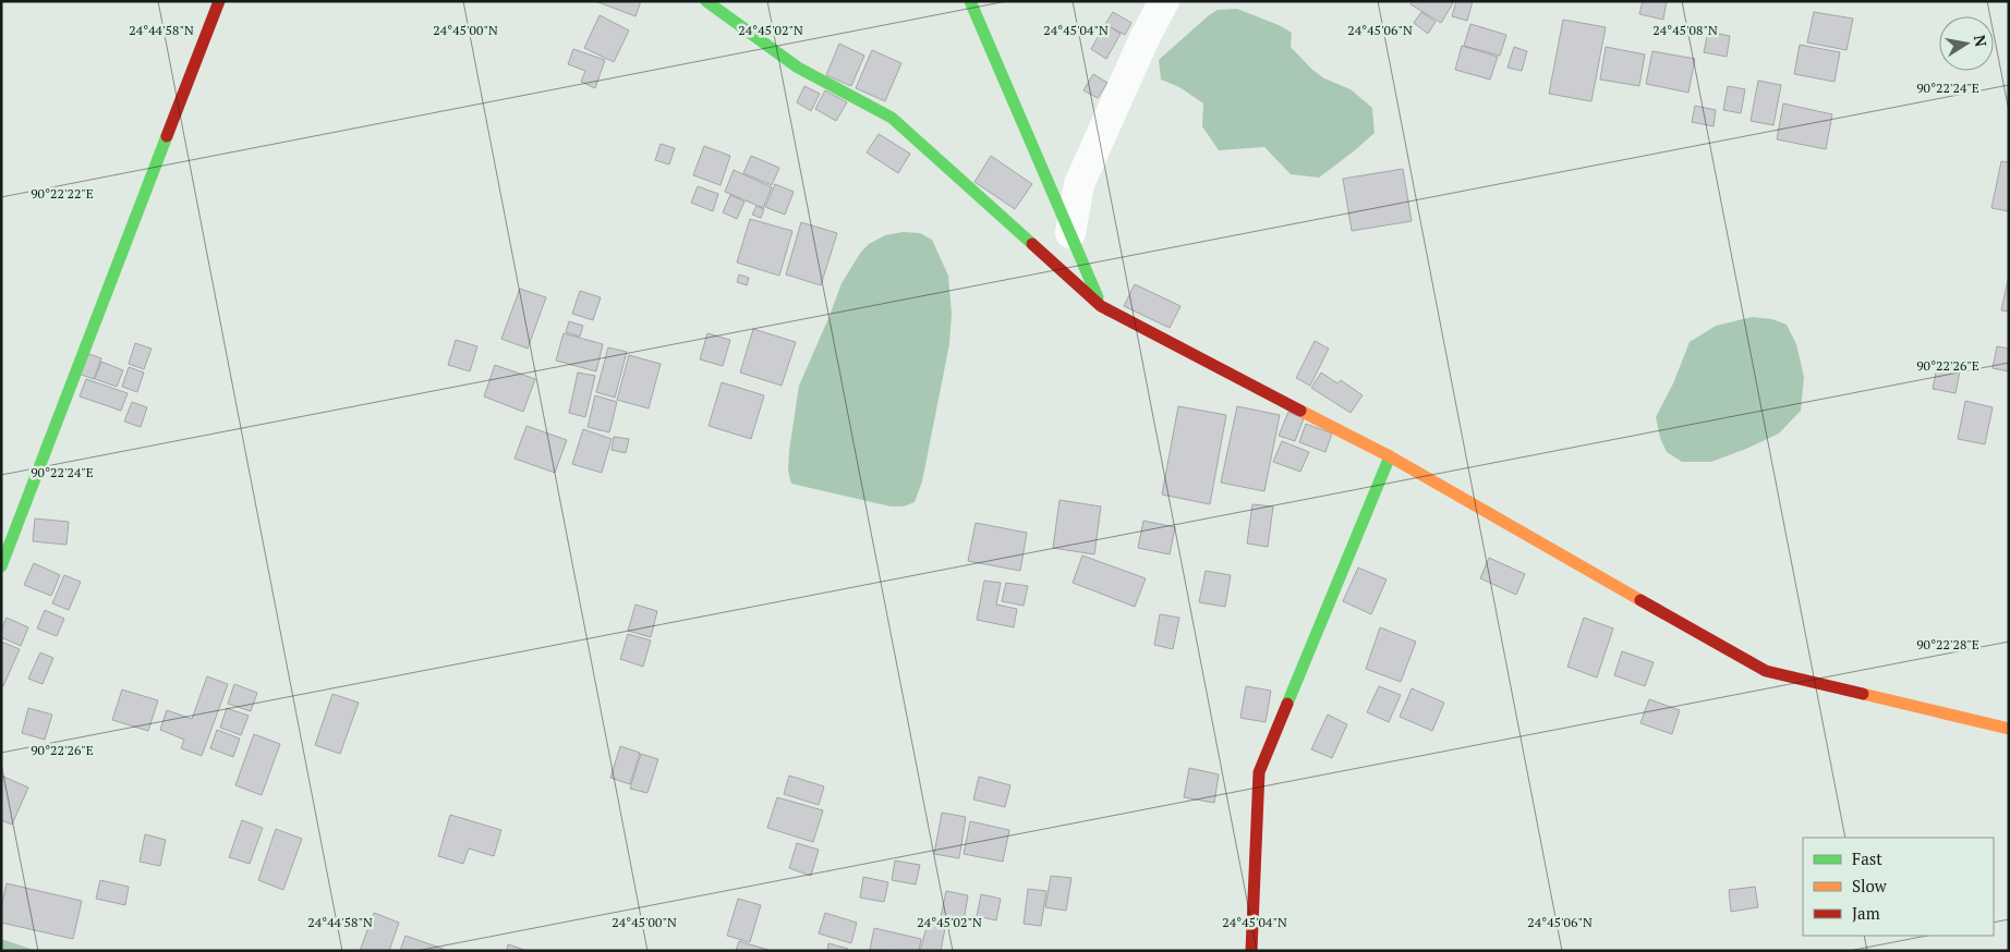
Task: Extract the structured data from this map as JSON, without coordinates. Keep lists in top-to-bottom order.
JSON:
{
  "legend": ["Fast", "Slow", "Jam"],
  "north": "right",
  "coordinates": [
    "24°44'58\"N",
    "24°45'00\"N",
    "24°45'02\"N",
    "24°45'04\"N",
    "24°45'06\"N",
    "24°45'08\"N",
    "90°22'24\"E",
    "90°22'22\"E",
    "90°22'26\"E",
    "90°22'28\"E"
  ]
}
